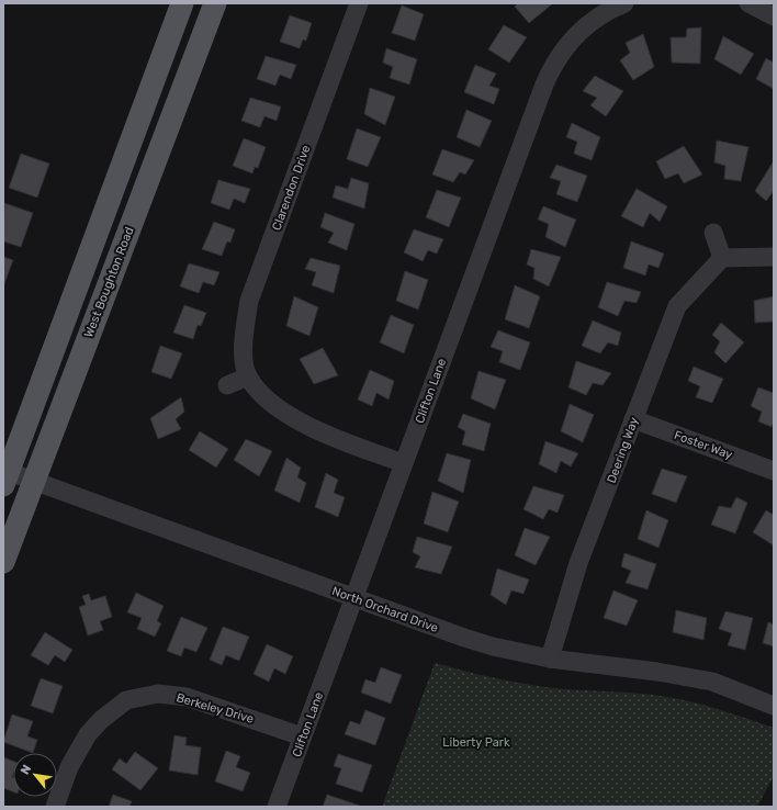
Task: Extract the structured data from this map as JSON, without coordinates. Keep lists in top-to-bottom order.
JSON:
{
  "streets": {
    "main road": ["West Boughton Road"],
    "street": [
      "Clarendon Drive",
      "Clifton Lane",
      "Foster Way",
      "Deering Way",
      "North Orchard Drive",
      "Berkeley Drive"
    ]
  },
  "crossings": [
    ["Clarendon Drive", "Clifton Lane"],
    ["West Boughton Road", "North Orchard Drive"],
    ["Clifton Lane", "North Orchard Drive"],
    ["Clifton Lane", "Berkeley Drive"],
    ["Foster Way", "Deering Way"],
    ["Deering Way", "North Orchard Drive"]
  ],
  "parks": ["Liberty Park"],
  "north": "top left"
}
